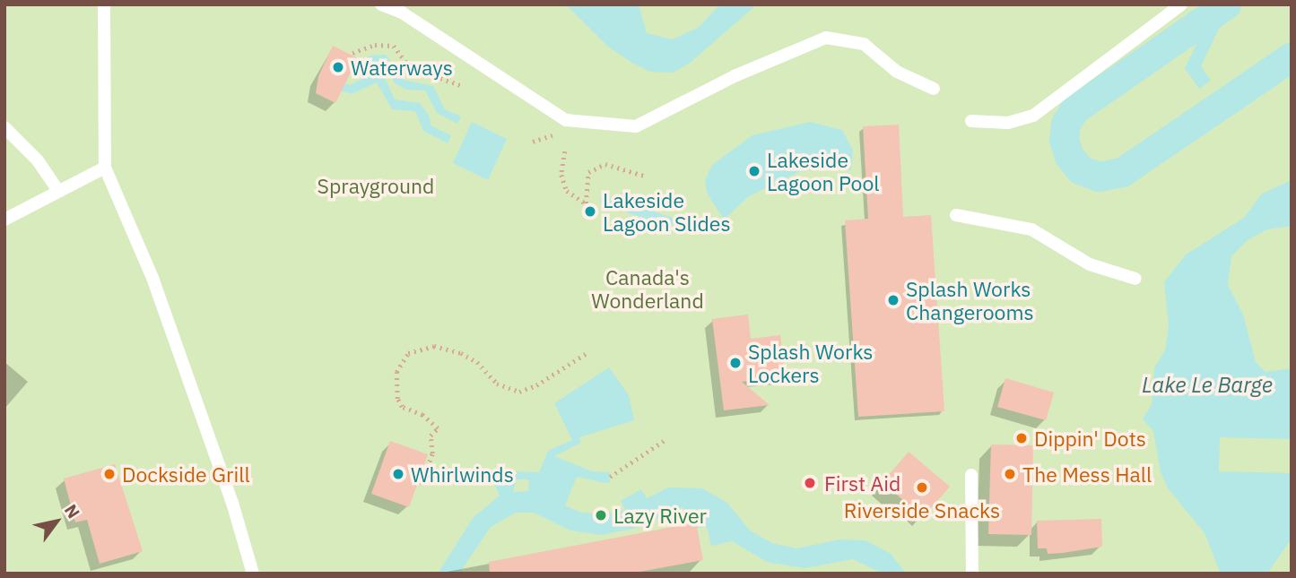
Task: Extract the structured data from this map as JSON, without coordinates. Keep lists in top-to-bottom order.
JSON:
{
  "water": ["Lake Le Barge"],
  "parks": ["Sprayground", "Canada's Wonderland"],
  "places": [
    "Waterways",
    "Lakeside Lagoon Pool",
    "Lakeside Lagoon Slides",
    "Splash Works Changerooms",
    "Splash Works Lockers",
    "Dippin' Dots",
    "Dockside Grill",
    "Whirlwinds",
    "The Mess Hall",
    "First Aid",
    "Riverside Snacks",
    "Lazy River"
  ],
  "north": "top right"
}
